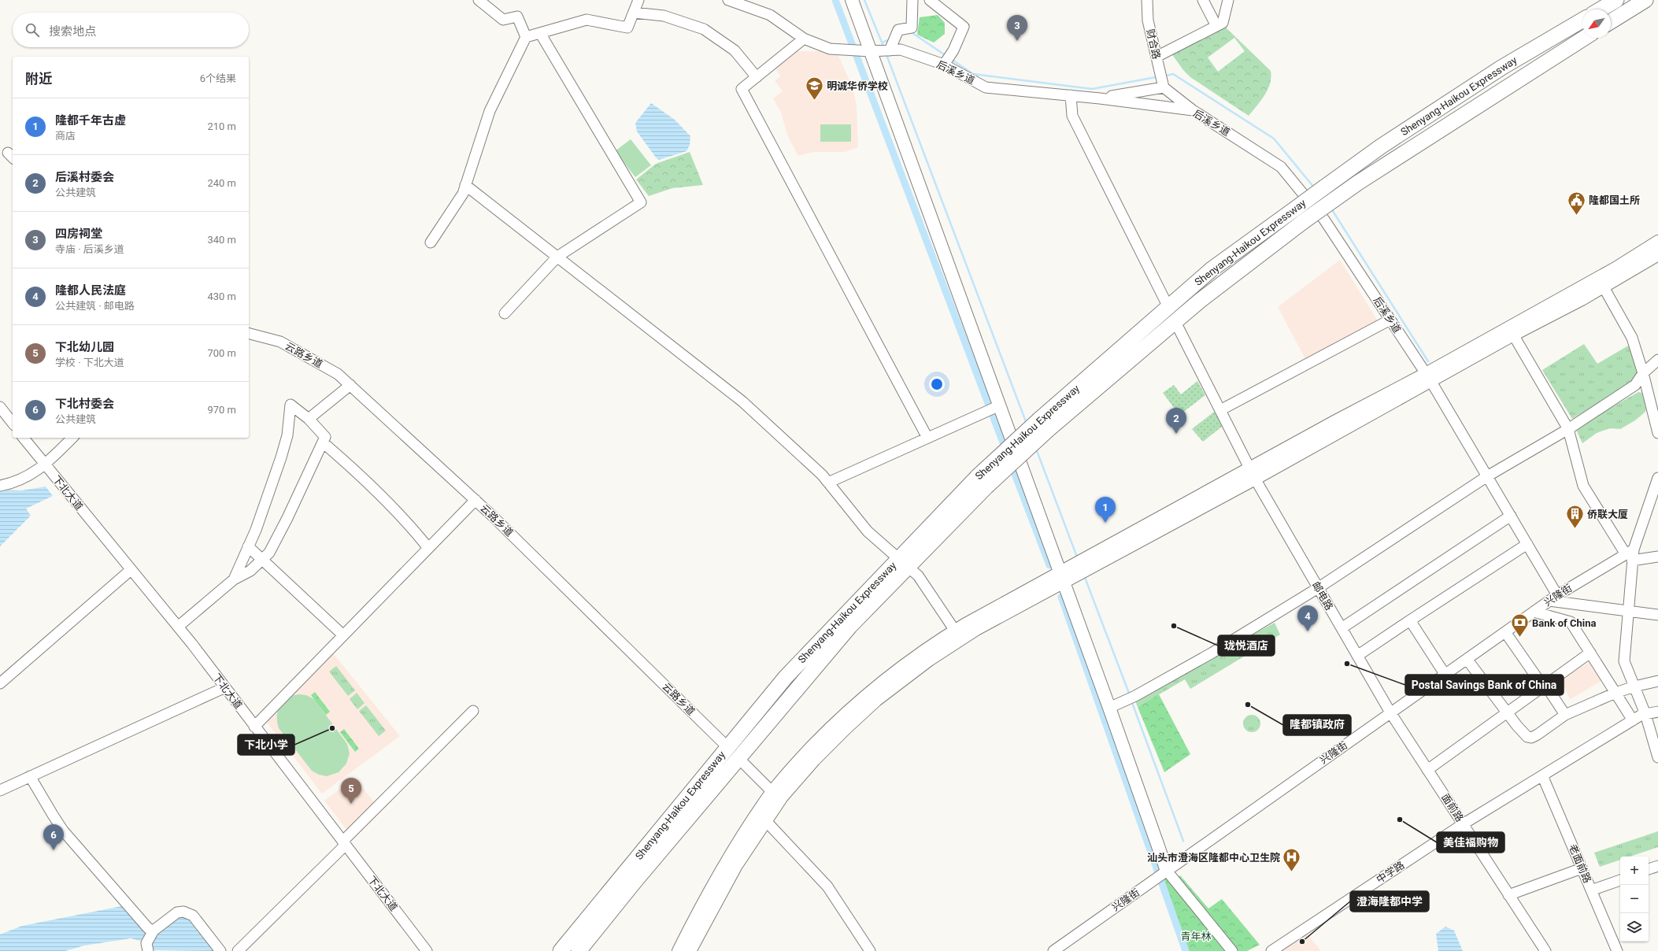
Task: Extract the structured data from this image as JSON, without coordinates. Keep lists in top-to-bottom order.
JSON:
{
  "streets": {
    "highway": ["Shenyang-Haikou Expressway"],
    "street": [
      "财合路",
      "后溪乡道",
      "云路乡道",
      "下北大道",
      "兴隆街",
      "邮电路",
      "面前路",
      "老面前路",
      "中学路"
    ]
  },
  "crossings": [
    ["后溪乡道", "兴隆街"],
    ["兴隆街", "邮电路"],
    ["兴隆街", "面前路"],
    ["邮电路", "面前路"],
    ["面前路", "中学路"],
    ["老面前路", "中学路"]
  ],
  "parks": ["青年林"],
  "places": {
    "school or university": ["明诚华侨学校"],
    "public building": ["隆都国土所"],
    "building": ["侨联大厦"],
    "other": [
      "珑悦酒店",
      "Postal Savings Bank of China",
      "隆都镇政府",
      "下北小学",
      "美佳福购物",
      "澄海隆都中学"
    ],
    "bank": ["Bank of China"],
    "hospital": ["汕头市澄海区隆都中心卫生院"]
  },
  "north": "bottom left",
  "page": {
    "search": "搜索地点",
    "pins": [
      "3",
      "2",
      "1",
      "4",
      "5",
      "6"
    ],
    "heading": ["附近", "6个结果"],
    "list": [
      {
        "mark": "1",
        "name": "隆都千年古虚",
        "note": "商店",
        "value": "210 m"
      },
      {
        "mark": "2",
        "name": "后溪村委会",
        "note": "公共建筑",
        "value": "240 m"
      },
      {
        "mark": "3",
        "name": "四房祠堂",
        "note": "寺庙 · 后溪乡道",
        "value": "340 m"
      },
      {
        "mark": "4",
        "name": "隆都人民法庭",
        "note": "公共建筑 · 邮电路",
        "value": "430 m"
      },
      {
        "mark": "5",
        "name": "下北幼儿园",
        "note": "学校 · 下北大道",
        "value": "700 m"
      },
      {
        "mark": "6",
        "name": "下北村委会",
        "note": "公共建筑",
        "value": "970 m"
      }
    ],
    "map_buttons": ["+", "−"]
  }
}
